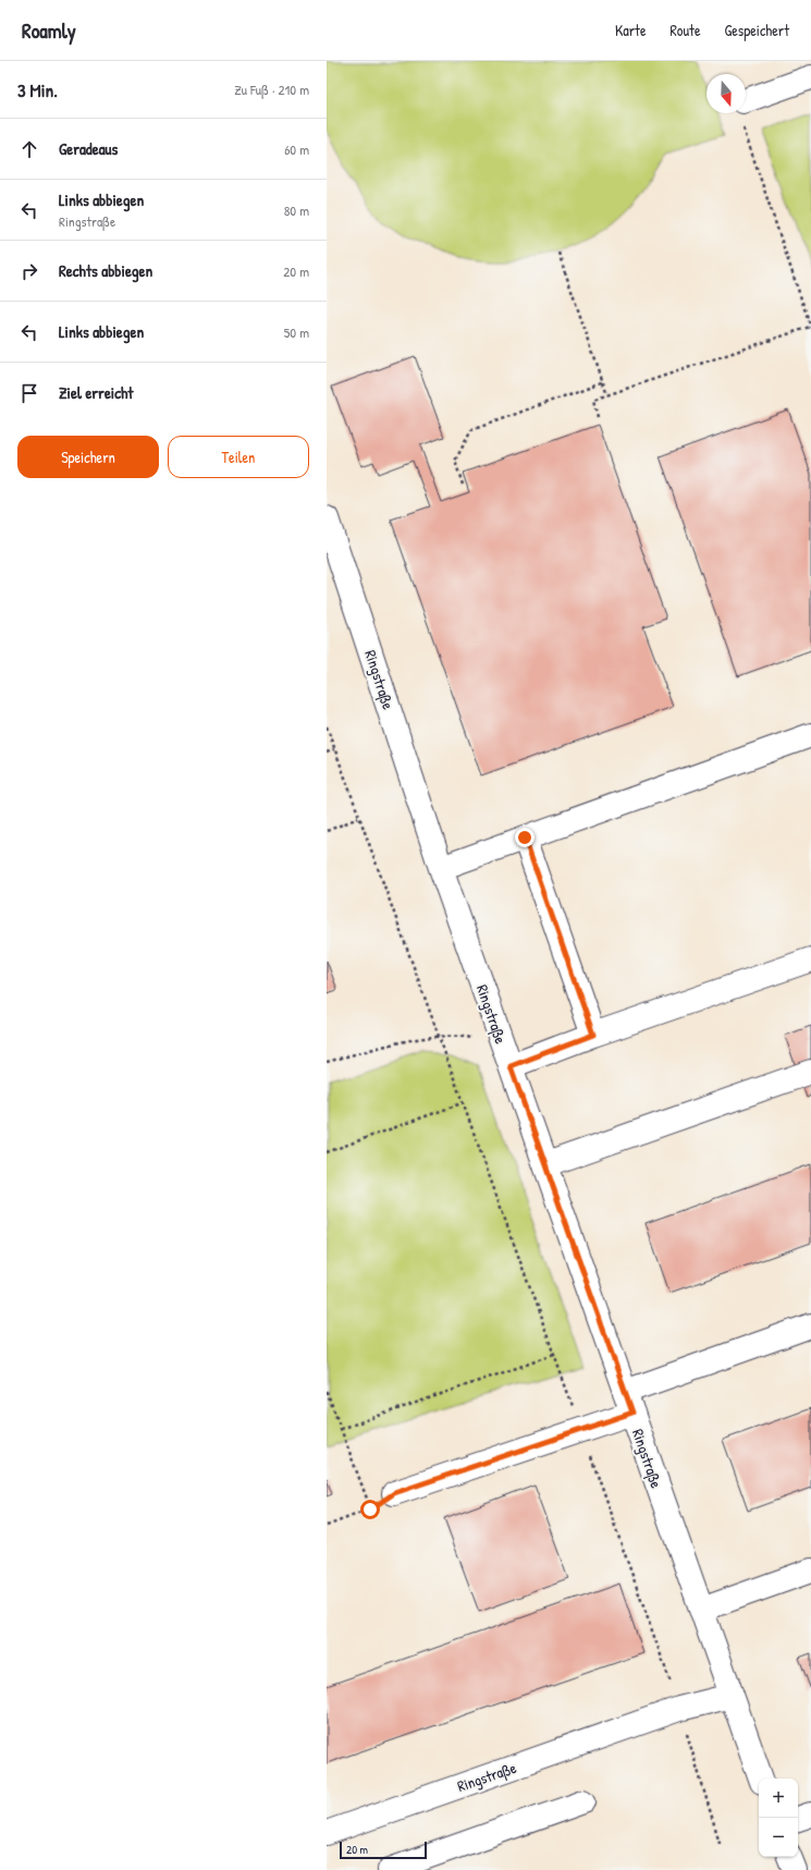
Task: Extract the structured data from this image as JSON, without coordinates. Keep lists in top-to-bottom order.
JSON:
{
  "streets": {
    "lane": ["Ringstraße"]
  },
  "scale_bar": "20 m",
  "north": "bottom",
  "page": {
    "header": "Roamly",
    "nav": ["Karte", "Route", "Gespeichert"],
    "heading": ["3 Min.", "Zu Fuß · 210 m"],
    "list": [
      ["Geradeaus", "60 m"],
      ["Links abbiegen", "Ringstraße", "80 m"],
      ["Rechts abbiegen", "20 m"],
      ["Links abbiegen", "50 m"],
      "Ziel erreicht"
    ],
    "buttons": ["Speichern", "Teilen"],
    "map_buttons": ["+", "−"],
    "scale": "20 m"
  }
}
